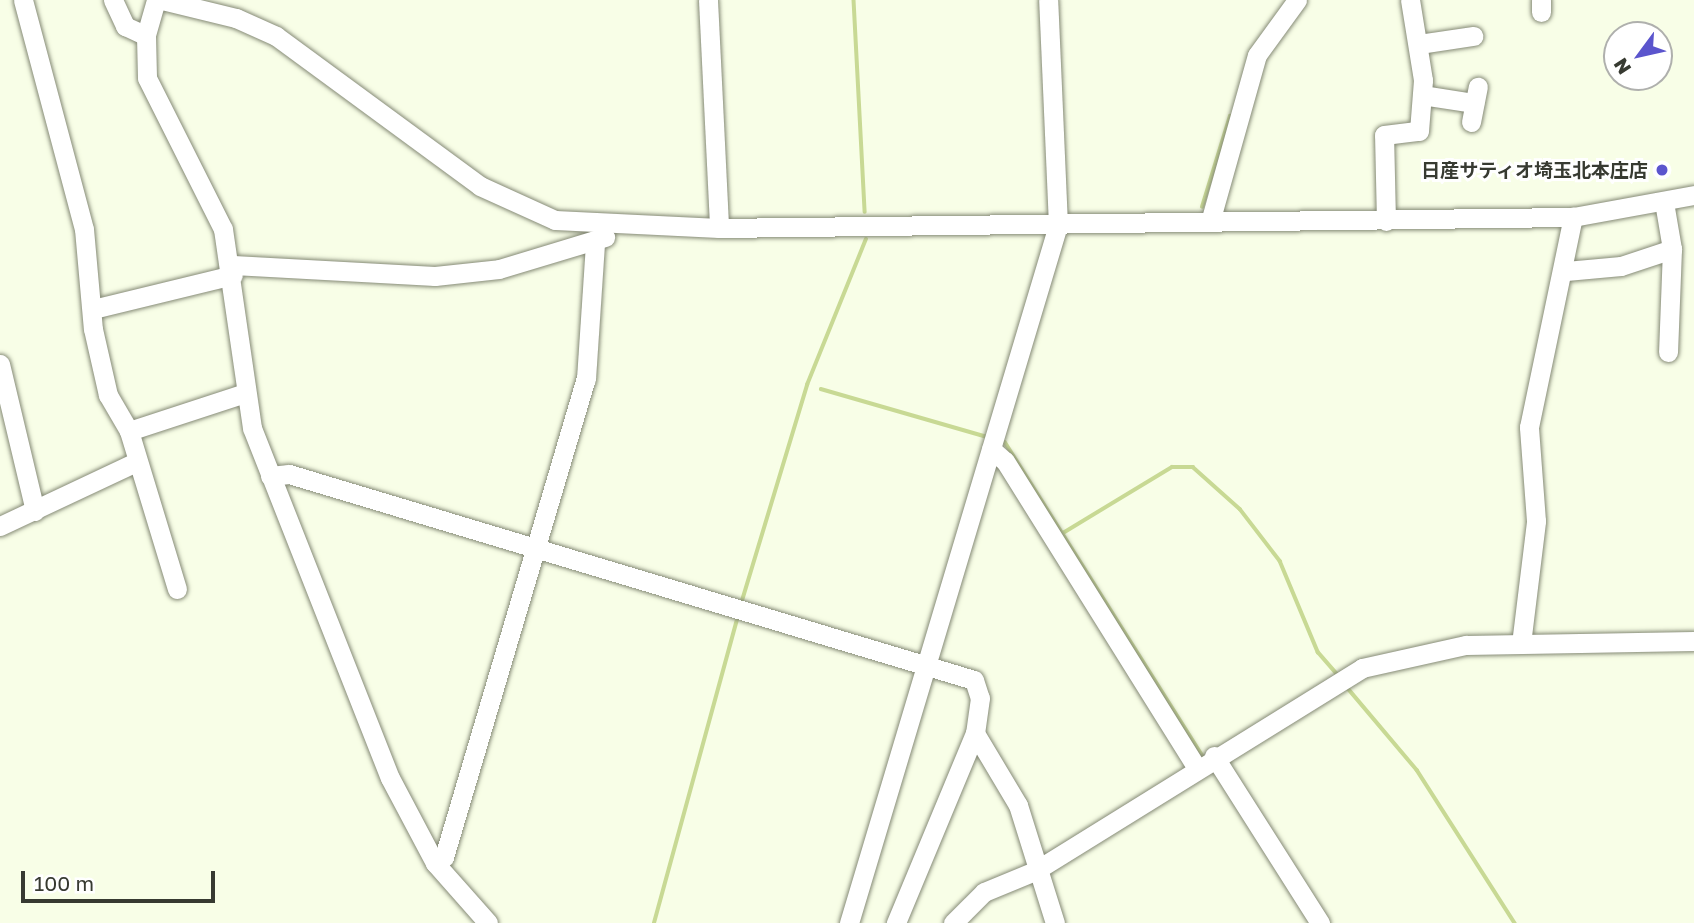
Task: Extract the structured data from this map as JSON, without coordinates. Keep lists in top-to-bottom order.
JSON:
{
  "places": ["日産サティオ埼玉北本庄店"],
  "scale_bar": "100 m",
  "north": "bottom left"
}
